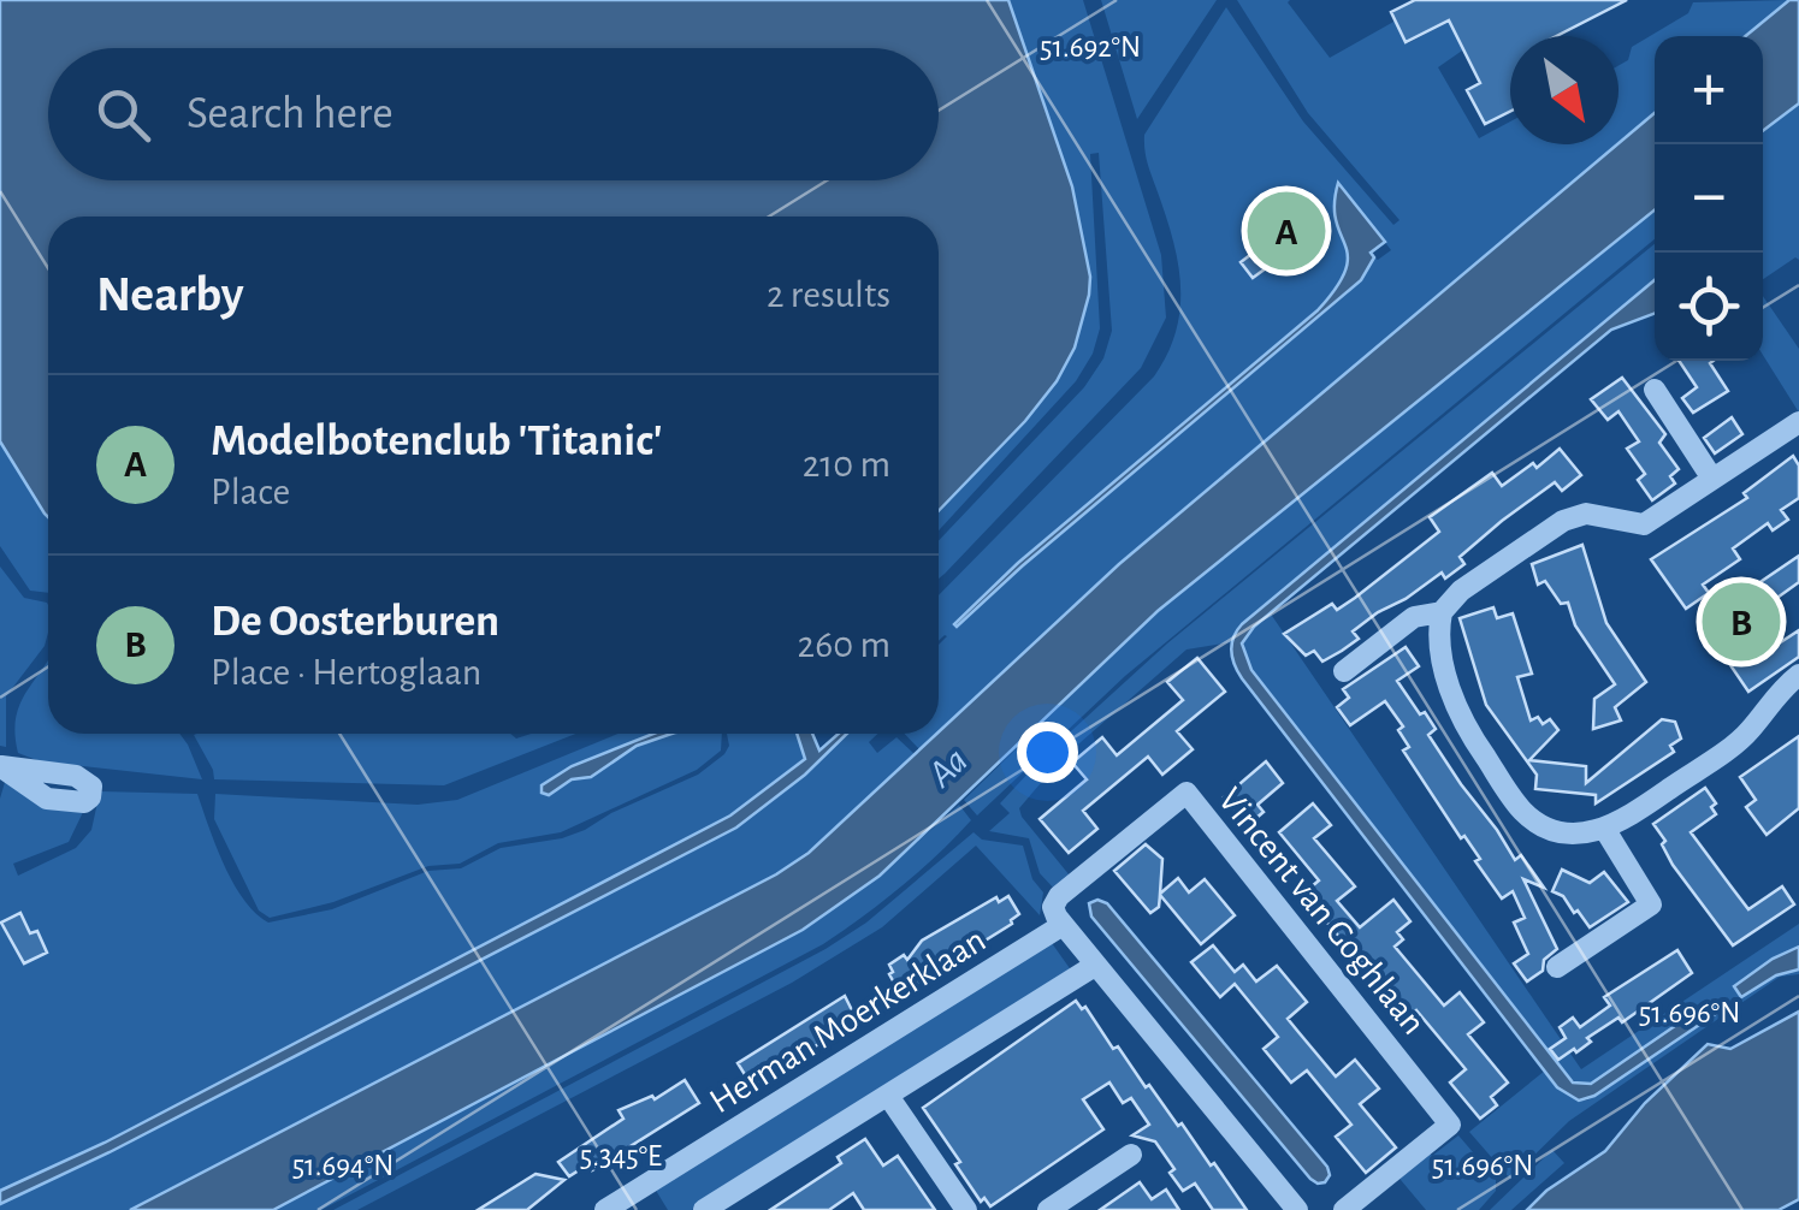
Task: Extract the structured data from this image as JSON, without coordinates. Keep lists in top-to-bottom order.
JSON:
{
  "streets": {
    "street": ["Vincent van Goghlaan", "Herman Moerkerklaan"]
  },
  "crossings": [
    ["Vincent van Goghlaan", "Herman Moerkerklaan"]
  ],
  "water": ["Aa"],
  "north": "bottom right",
  "page": {
    "map_buttons": ["+", "−"],
    "search": "Search here",
    "pins": ["A", "B"],
    "heading": ["Nearby", "2 results"],
    "list": [
      {
        "mark": "A",
        "name": "Modelbotenclub 'Titanic'",
        "note": "Place",
        "value": "210 m"
      },
      {
        "mark": "B",
        "name": "De Oosterburen",
        "note": "Place · Hertoglaan",
        "value": "260 m"
      }
    ]
  },
  "coordinates": [
    "51.692°N",
    "51.696°N",
    "5.345°E",
    "51.694°N"
  ]
}
